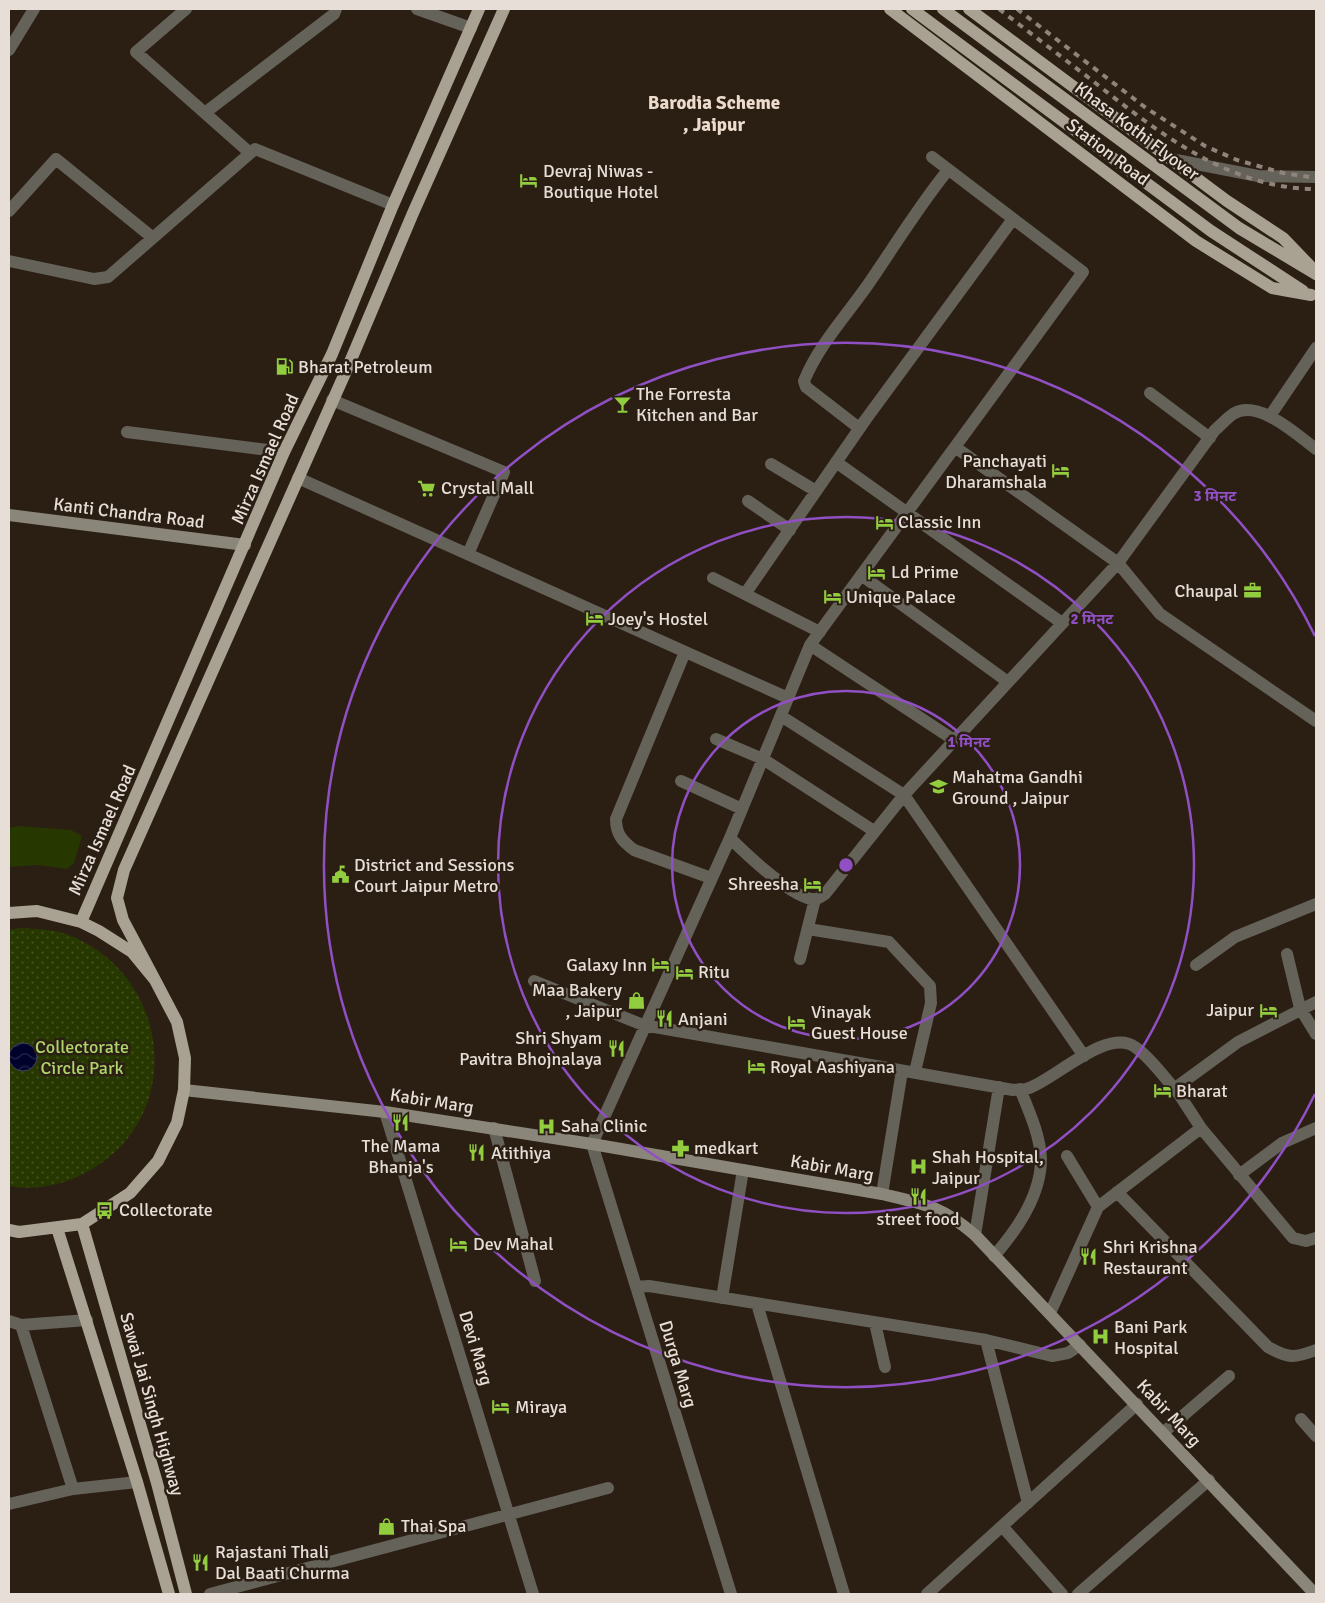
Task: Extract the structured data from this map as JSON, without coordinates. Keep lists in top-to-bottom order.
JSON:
{
  "streets": {
    "main road": [
      "Khasa Kothi Flyover",
      "Station Road",
      "Mirza Ismael Road",
      "Sawai Jai Singh Highway"
    ],
    "street": [
      "Kanti Chandra Road",
      "Kabir Marg",
      "Devi Marg",
      "Durga Marg"
    ]
  },
  "crossings": [
    ["Khasa Kothi Flyover", "Station Road"],
    ["Mirza Ismael Road", "Kanti Chandra Road"],
    ["Kabir Marg", "Devi Marg"],
    ["Kabir Marg", "Durga Marg"]
  ],
  "districts": ["Barodia Scheme , Jaipur"],
  "parks": ["Collectorate Circle Park"],
  "places": {
    "hotel": [
      "Devraj Niwas - Boutique Hotel",
      "Panchayati Dharamshala",
      "Classic Inn",
      "Ld Prime",
      "Unique Palace",
      "Joey's Hostel",
      "Shreesha",
      "Galaxy Inn",
      "Ritu",
      "Jaipur",
      "Vinayak Guest House",
      "Royal Aashiyana",
      "Bharat",
      "Dev Mahal",
      "Miraya"
    ],
    "fuel station": ["Bharat Petroleum"],
    "bar": ["The Forresta Kitchen and Bar"],
    "supermarket": ["Crystal Mall"],
    "office": ["Chaupal"],
    "school or university": ["Mahatma Gandhi Ground , Jaipur"],
    "public building": ["District and Sessions Court Jaipur Metro"],
    "shop": ["Maa Bakery , Jaipur", "Thai Spa"],
    "restaurant": [
      "Anjani",
      "Shri Shyam Pavitra Bhojnalaya",
      "The Mama Bhanja's",
      "Atithiya",
      "street food",
      "Shri Krishna Restaurant",
      "Rajastani Thali Dal Baati Churma"
    ],
    "hospital": ["Saha Clinic", "Shah Hospital, Jaipur", "Bani Park Hospital"],
    "pharmacy": ["medkart"],
    "bus stop": ["Collectorate"]
  },
  "rings": ["3 मिनट", "2 मिनट", "1 मिनट"]
}
